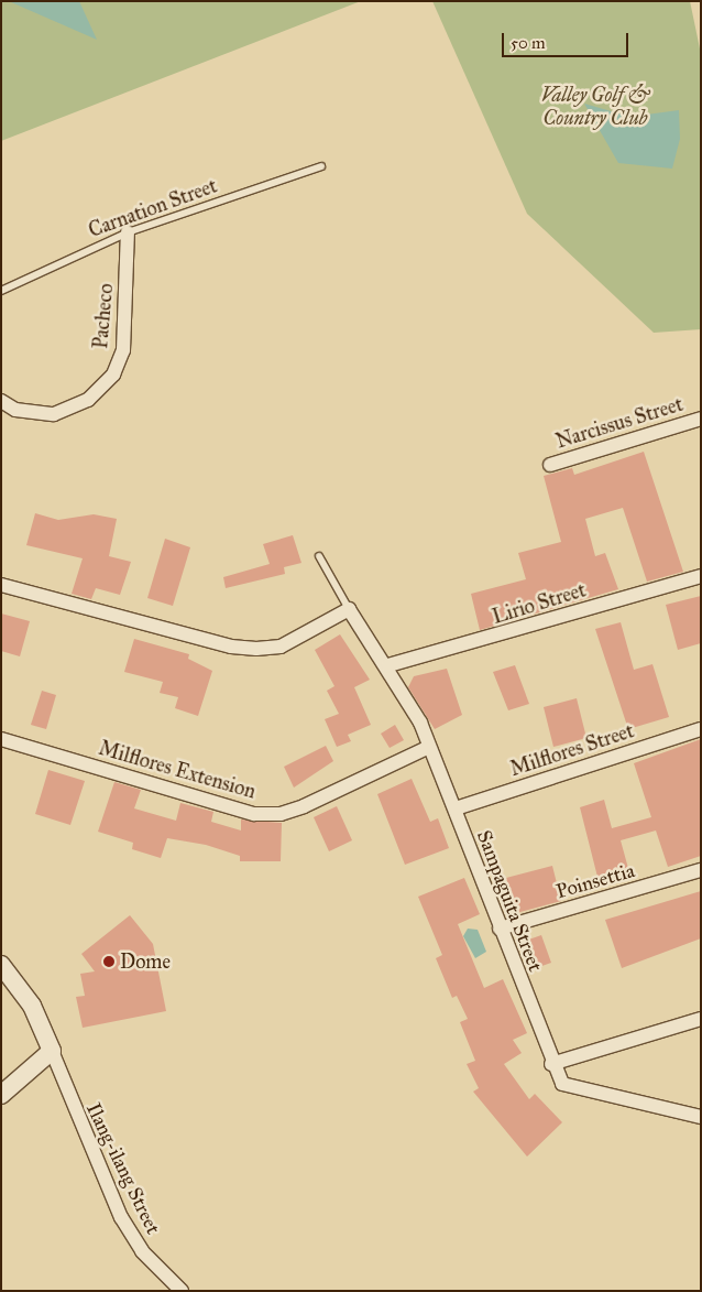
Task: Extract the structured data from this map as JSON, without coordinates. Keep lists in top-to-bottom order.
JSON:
{
  "streets": {
    "street": [
      "Pacheco",
      "Narcissus Street",
      "Lirio Street",
      "Milflores Street",
      "Milflores Extension",
      "Poinsettia",
      "Sampaguita Street",
      "Ilang-ilang Street"
    ],
    "lane": ["Carnation Street"]
  },
  "crossings": [
    ["Carnation Street", "Pacheco"],
    ["Lirio Street", "Sampaguita Street"],
    ["Milflores Street", "Sampaguita Street"],
    ["Milflores Extension", "Sampaguita Street"],
    ["Poinsettia", "Sampaguita Street"]
  ],
  "parks": ["Valley Golf & Country Club"],
  "places": ["Dome"],
  "scale_bar": "50 m"
}
